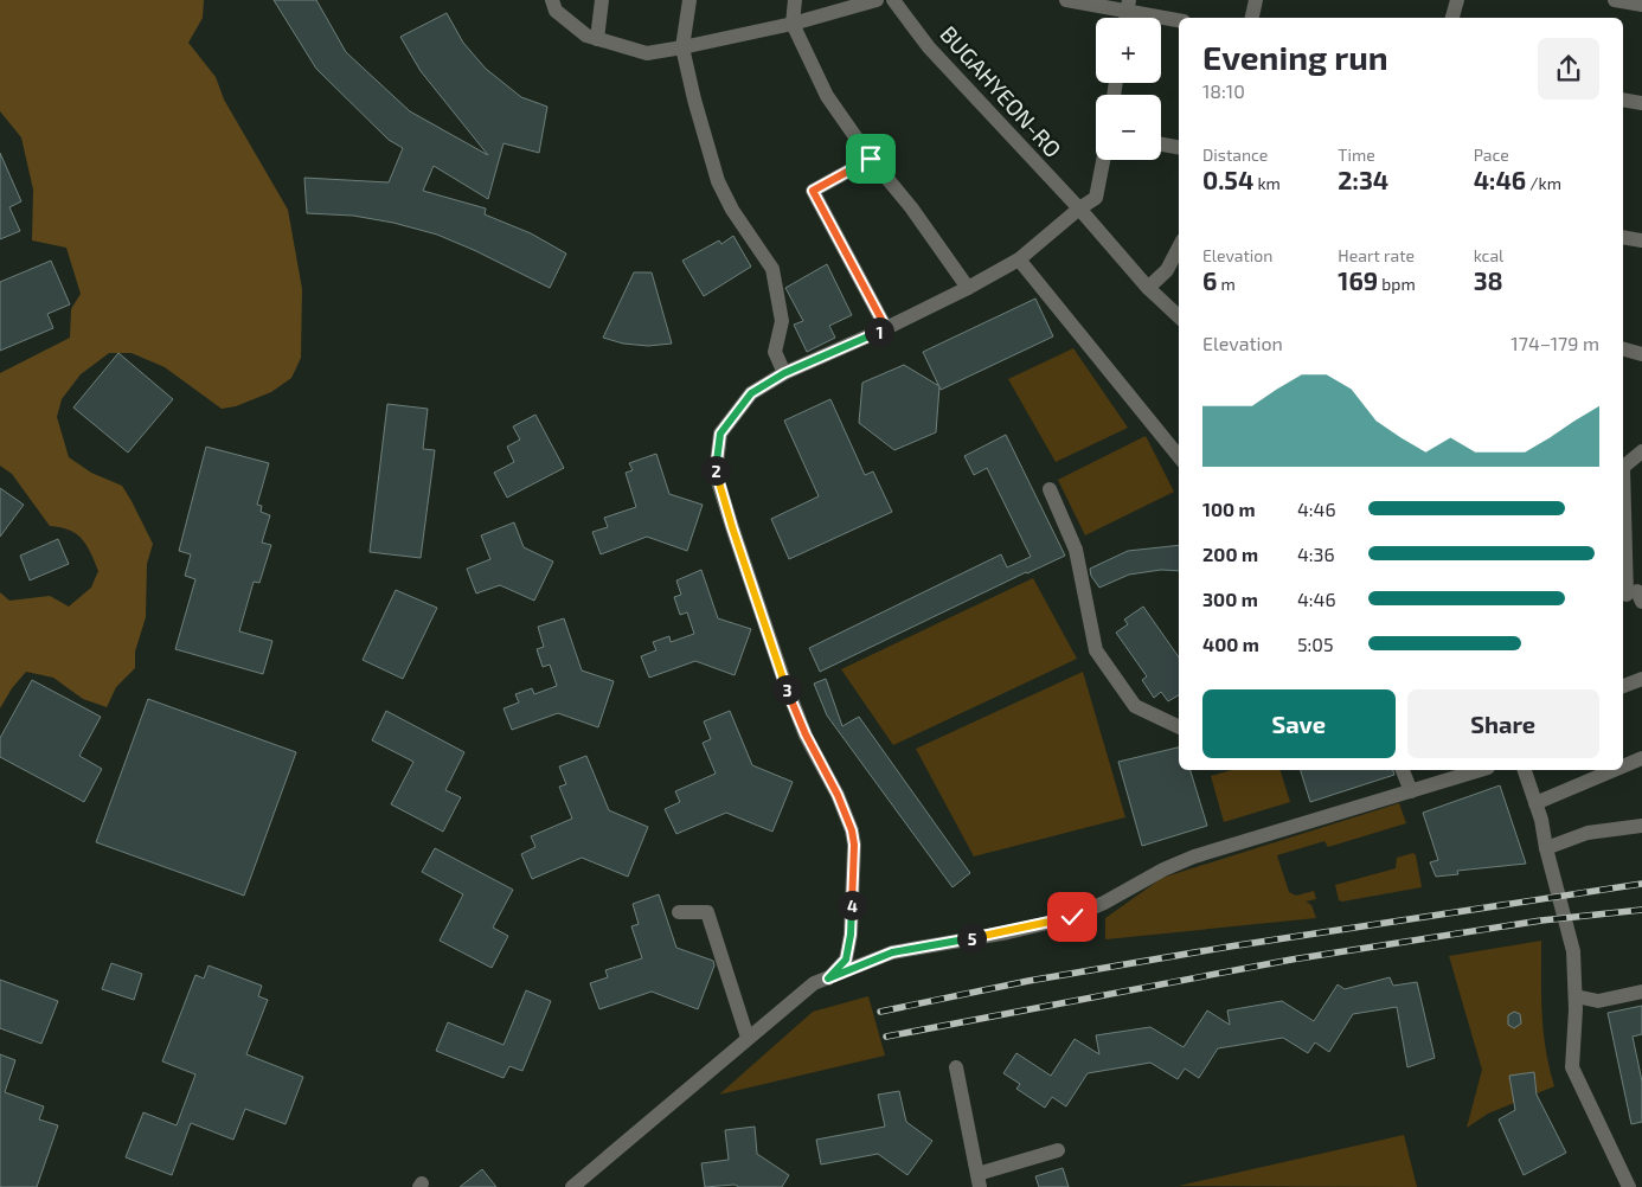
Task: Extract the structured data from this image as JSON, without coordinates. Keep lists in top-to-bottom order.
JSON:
{
  "streets": {
    "street": ["BUGAHYEON-RO"]
  },
  "page": {
    "map_buttons": ["+", "−"],
    "heading": ["Evening run", "18:10"],
    "stats": [
      ["Distance", "0.54 km"],
      ["Time", "2:34"],
      ["Pace", "4:46 /km"],
      ["Elevation", "6 m"],
      ["Heart rate", "169 bpm"],
      ["kcal", "38"]
    ],
    "pins": [
      "1",
      "2",
      "3",
      "4",
      "5"
    ],
    "chart": ["Elevation", "174–179 m"],
    "list": [
      {
        "name": "100 m",
        "note": "4:46"
      },
      {
        "name": "200 m",
        "note": "4:36"
      },
      {
        "name": "300 m",
        "note": "4:46"
      },
      {
        "name": "400 m",
        "note": "5:05"
      }
    ],
    "buttons": ["Save", "Share"]
  }
}
